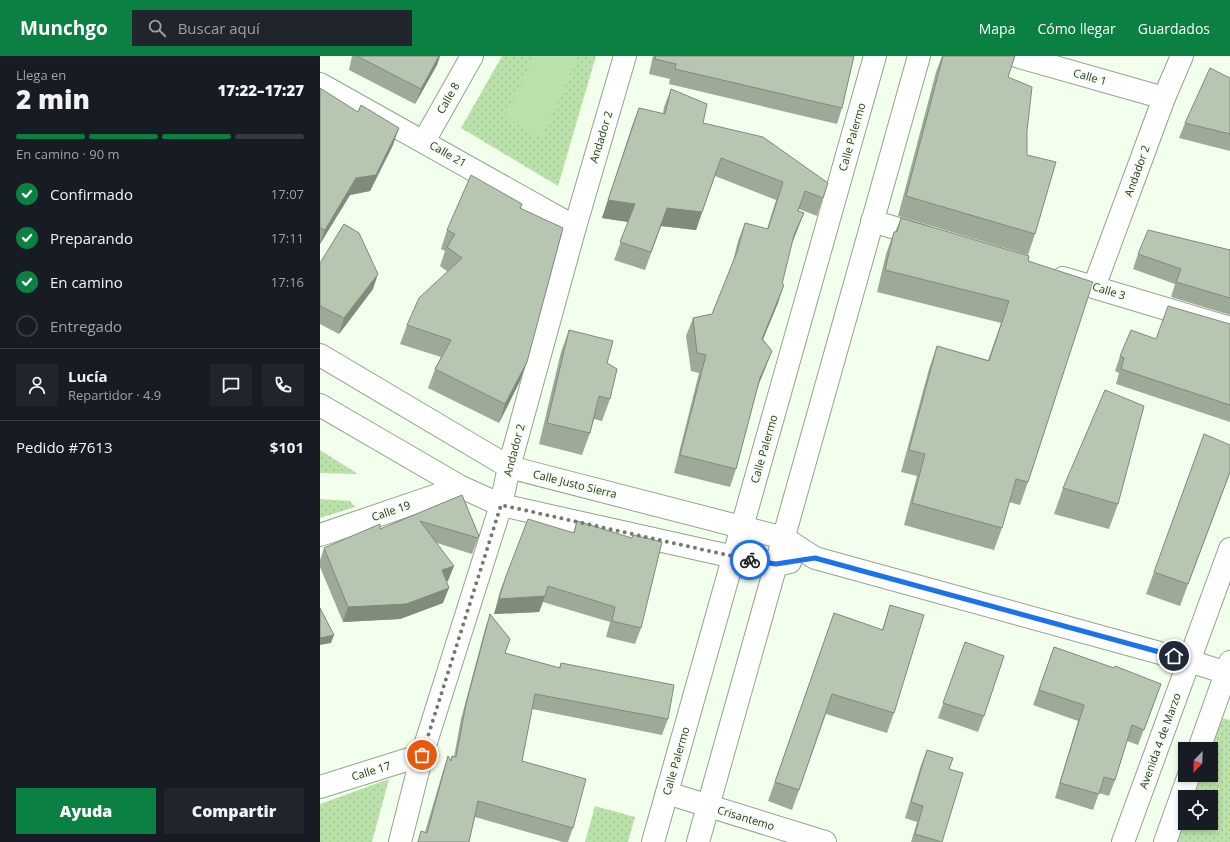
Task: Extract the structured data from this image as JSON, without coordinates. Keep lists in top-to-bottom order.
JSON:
{
  "streets": {
    "street": [
      "Calle 1",
      "Calle 8",
      "Andador 2",
      "Calle Palermo",
      "Calle 21",
      "Calle 3",
      "Calle Justo Sierra",
      "Calle 19",
      "Avenida 4 de Marzo",
      "Calle 17",
      "Crisantemo"
    ]
  },
  "crossings": [
    ["Calle 1", "Andador 2"],
    ["Calle 8", "Calle 21"],
    ["Andador 2", "Calle 21"],
    ["Andador 2", "Calle 3"],
    ["Andador 2", "Calle Justo Sierra"],
    ["Andador 2", "Calle 17"],
    ["Calle Palermo", "Calle Justo Sierra"],
    ["Calle Palermo", "Crisantemo"]
  ],
  "north": "bottom left",
  "page": {
    "header": "Munchgo",
    "search": "Buscar aquí",
    "nav": ["Mapa", "Cómo llegar", "Guardados"],
    "heading": ["2 min", "Llega en", "17:22–17:27"],
    "panel": [
      "Lucía",
      "Repartidor · 4.9",
      "Pedido #7613",
      "$101"
    ],
    "bar": "En camino · 90 m",
    "list": [
      ["Confirmado", "17:07"],
      ["Preparando", "17:11"],
      ["En camino", "17:16"],
      "Entregado"
    ],
    "buttons": ["Ayuda", "Compartir"]
  }
}
